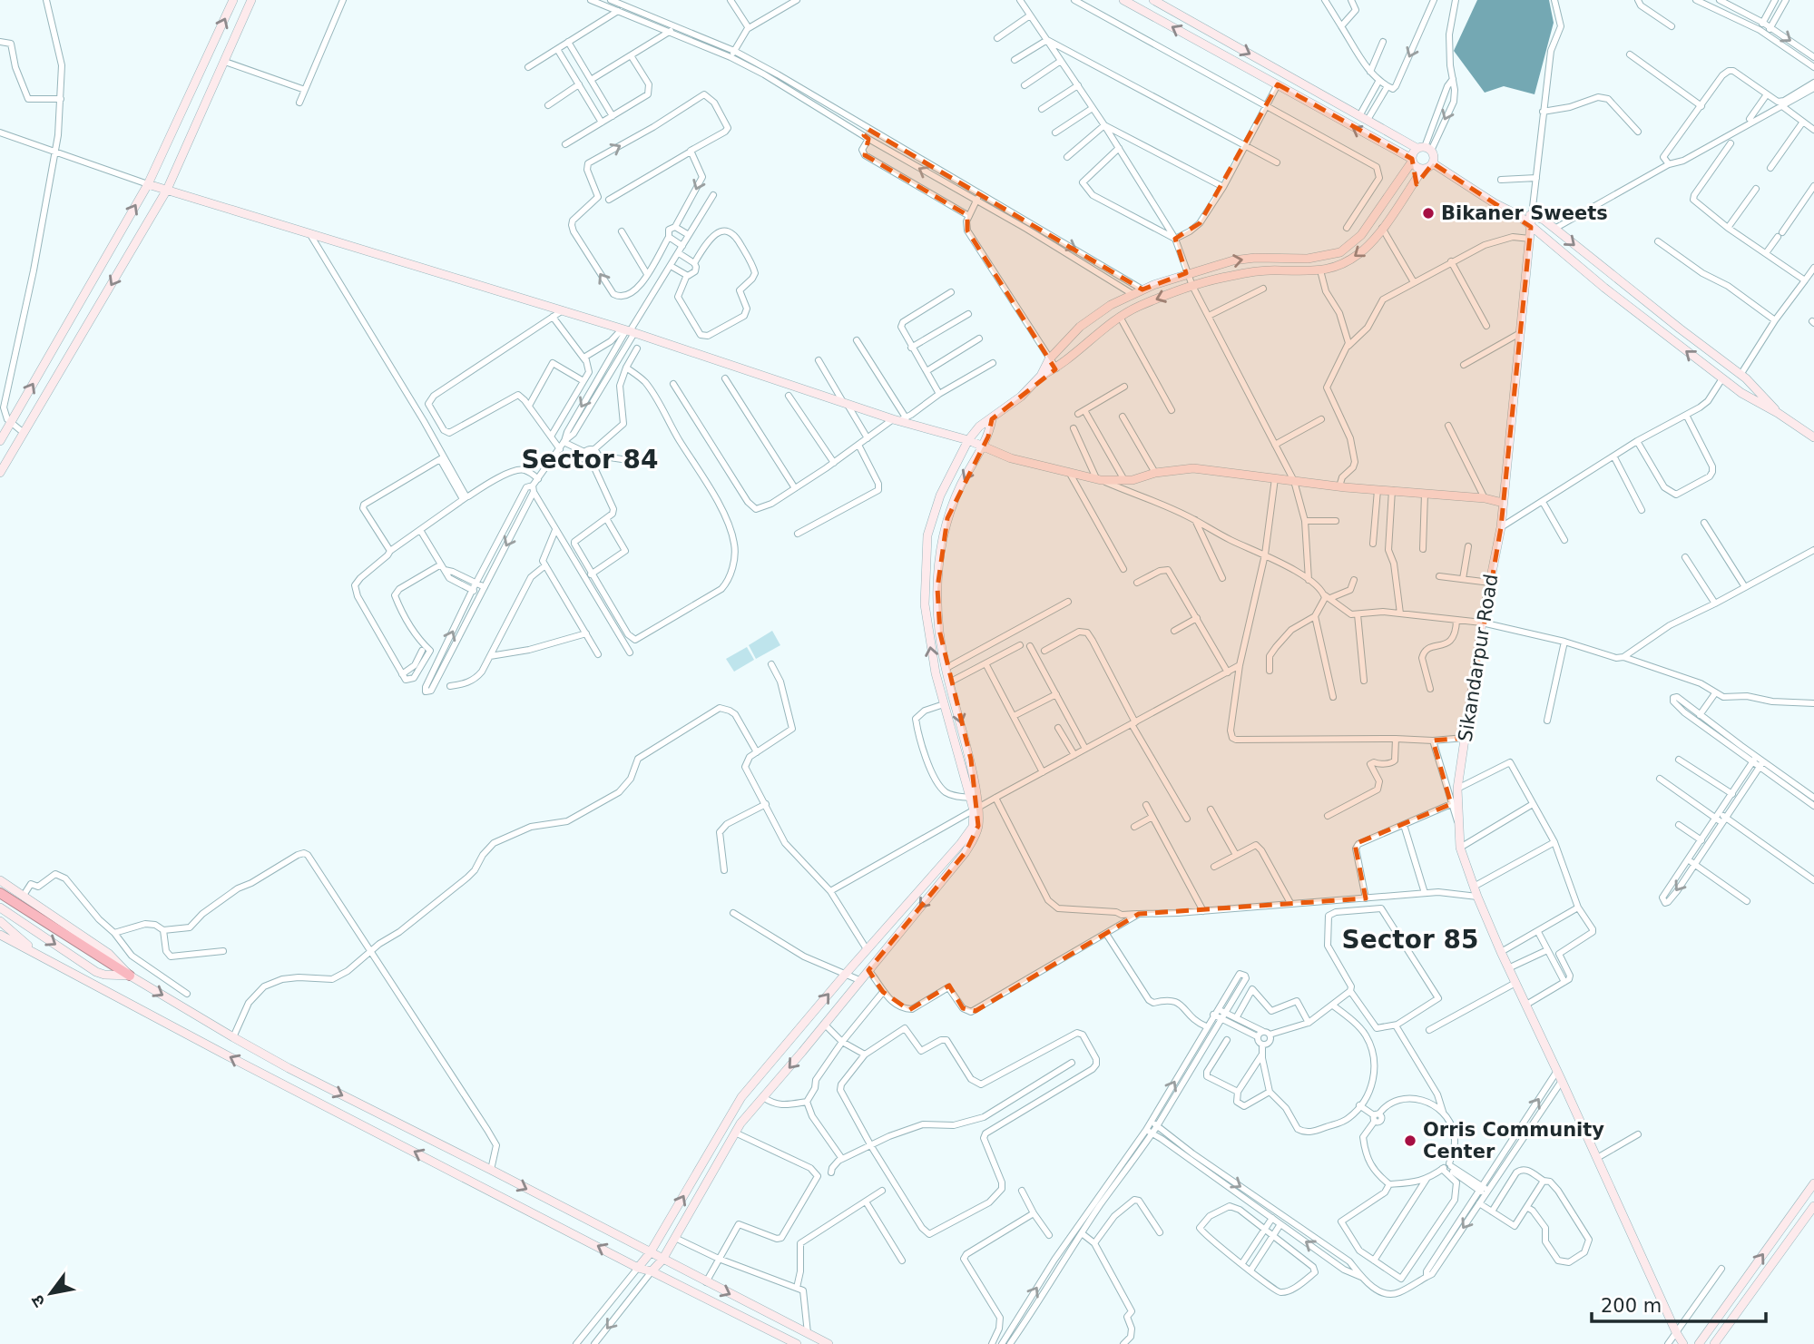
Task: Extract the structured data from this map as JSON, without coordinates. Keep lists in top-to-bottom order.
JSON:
{
  "streets": {
    "street": ["Sikandarpur Road"]
  },
  "districts": ["Sector 84", "Sector 85"],
  "places": ["Bikaner Sweets", "Orris Community Center"],
  "scale_bar": "200 m",
  "north": "bottom left"
}
